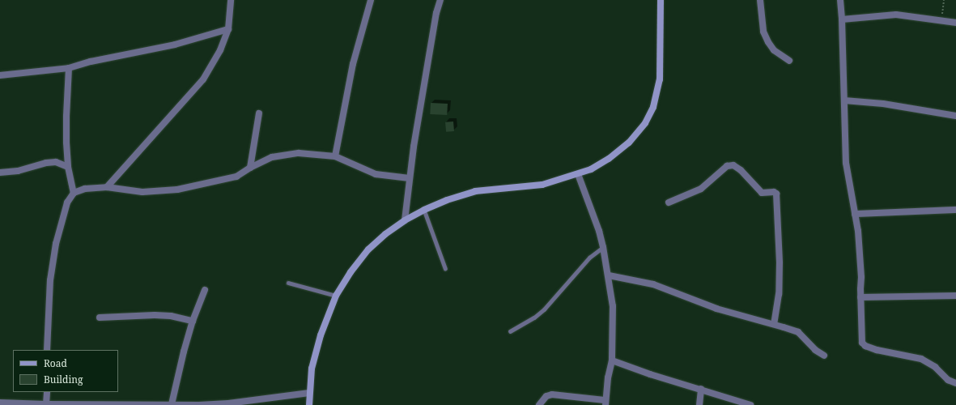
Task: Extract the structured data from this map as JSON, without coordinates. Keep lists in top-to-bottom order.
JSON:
{
  "legend": ["Road", "Building"]
}
